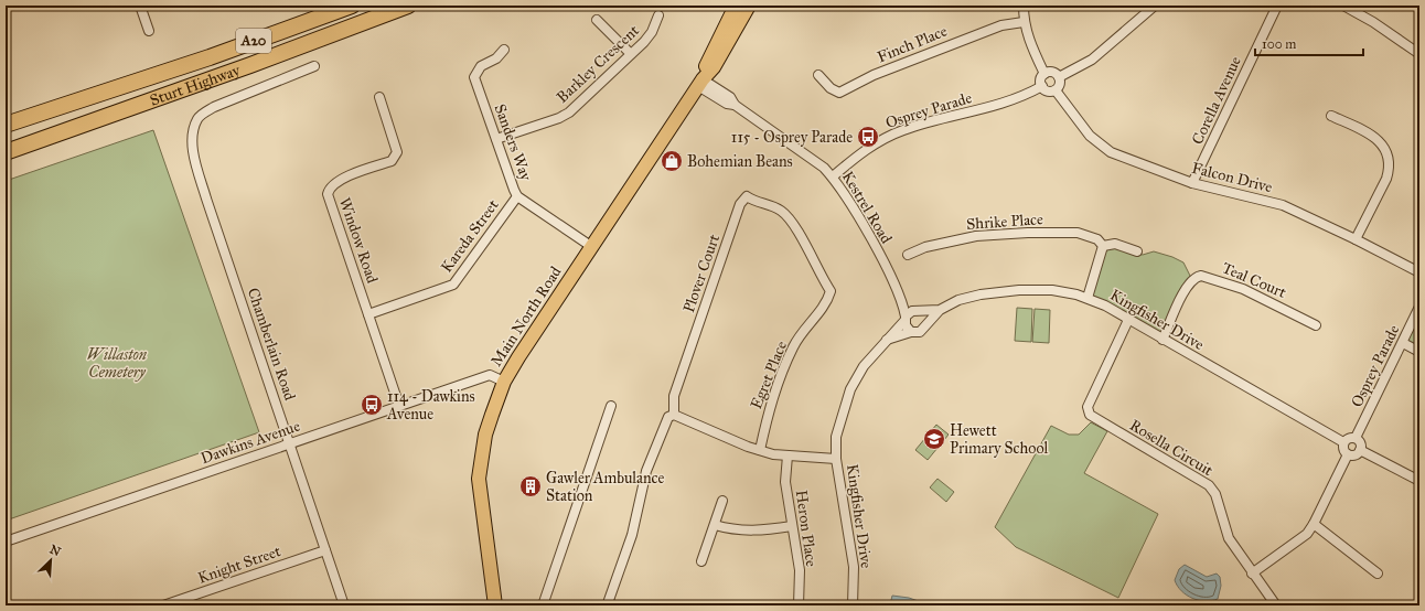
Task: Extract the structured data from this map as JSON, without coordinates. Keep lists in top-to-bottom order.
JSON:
{
  "streets": {
    "highway": ["A20", "Sturt Highway"],
    "main road": ["Main North Road"],
    "street": [
      "Finch Place",
      "Barkley Crescent",
      "Corella Avenue",
      "Osprey Parade",
      "Sanders Way",
      "Falcon Drive",
      "Kestrel Road",
      "Shrike Place",
      "Kareda Street",
      "Window Road",
      "Plover Court",
      "Teal Court",
      "Kingfisher Drive",
      "Chamberlain Road",
      "Egret Place",
      "Dawkins Avenue",
      "Rosella Circuit",
      "Heron Place",
      "Knight Street"
    ]
  },
  "crossings": [
    ["Barkley Crescent", "Sanders Way"],
    ["Corella Avenue", "Falcon Drive"],
    ["Osprey Parade", "Falcon Drive"],
    ["Osprey Parade", "Kestrel Road"],
    ["Osprey Parade", "Kingfisher Drive"],
    ["Sanders Way", "Kareda Street"],
    ["Sanders Way", "Main North Road"],
    ["Kestrel Road", "Main North Road"],
    ["Kestrel Road", "Kingfisher Drive"],
    ["Kareda Street", "Window Road"],
    ["Window Road", "Dawkins Avenue"],
    ["Plover Court", "Egret Place"],
    ["Teal Court", "Kingfisher Drive"],
    ["Main North Road", "Dawkins Avenue"],
    ["Kingfisher Drive", "Rosella Circuit"],
    ["Chamberlain Road", "Dawkins Avenue"],
    ["Chamberlain Road", "Knight Street"]
  ],
  "parks": ["Willaston Cemetery"],
  "places": {
    "bus stop": ["115 - Osprey Parade", "114 - Dawkins Avenue"],
    "shop": ["Bohemian Beans"],
    "school or university": ["Hewett Primary School"],
    "building": ["Gawler Ambulance Station"]
  },
  "scale_bar": "100 m",
  "north": "top right"
}
